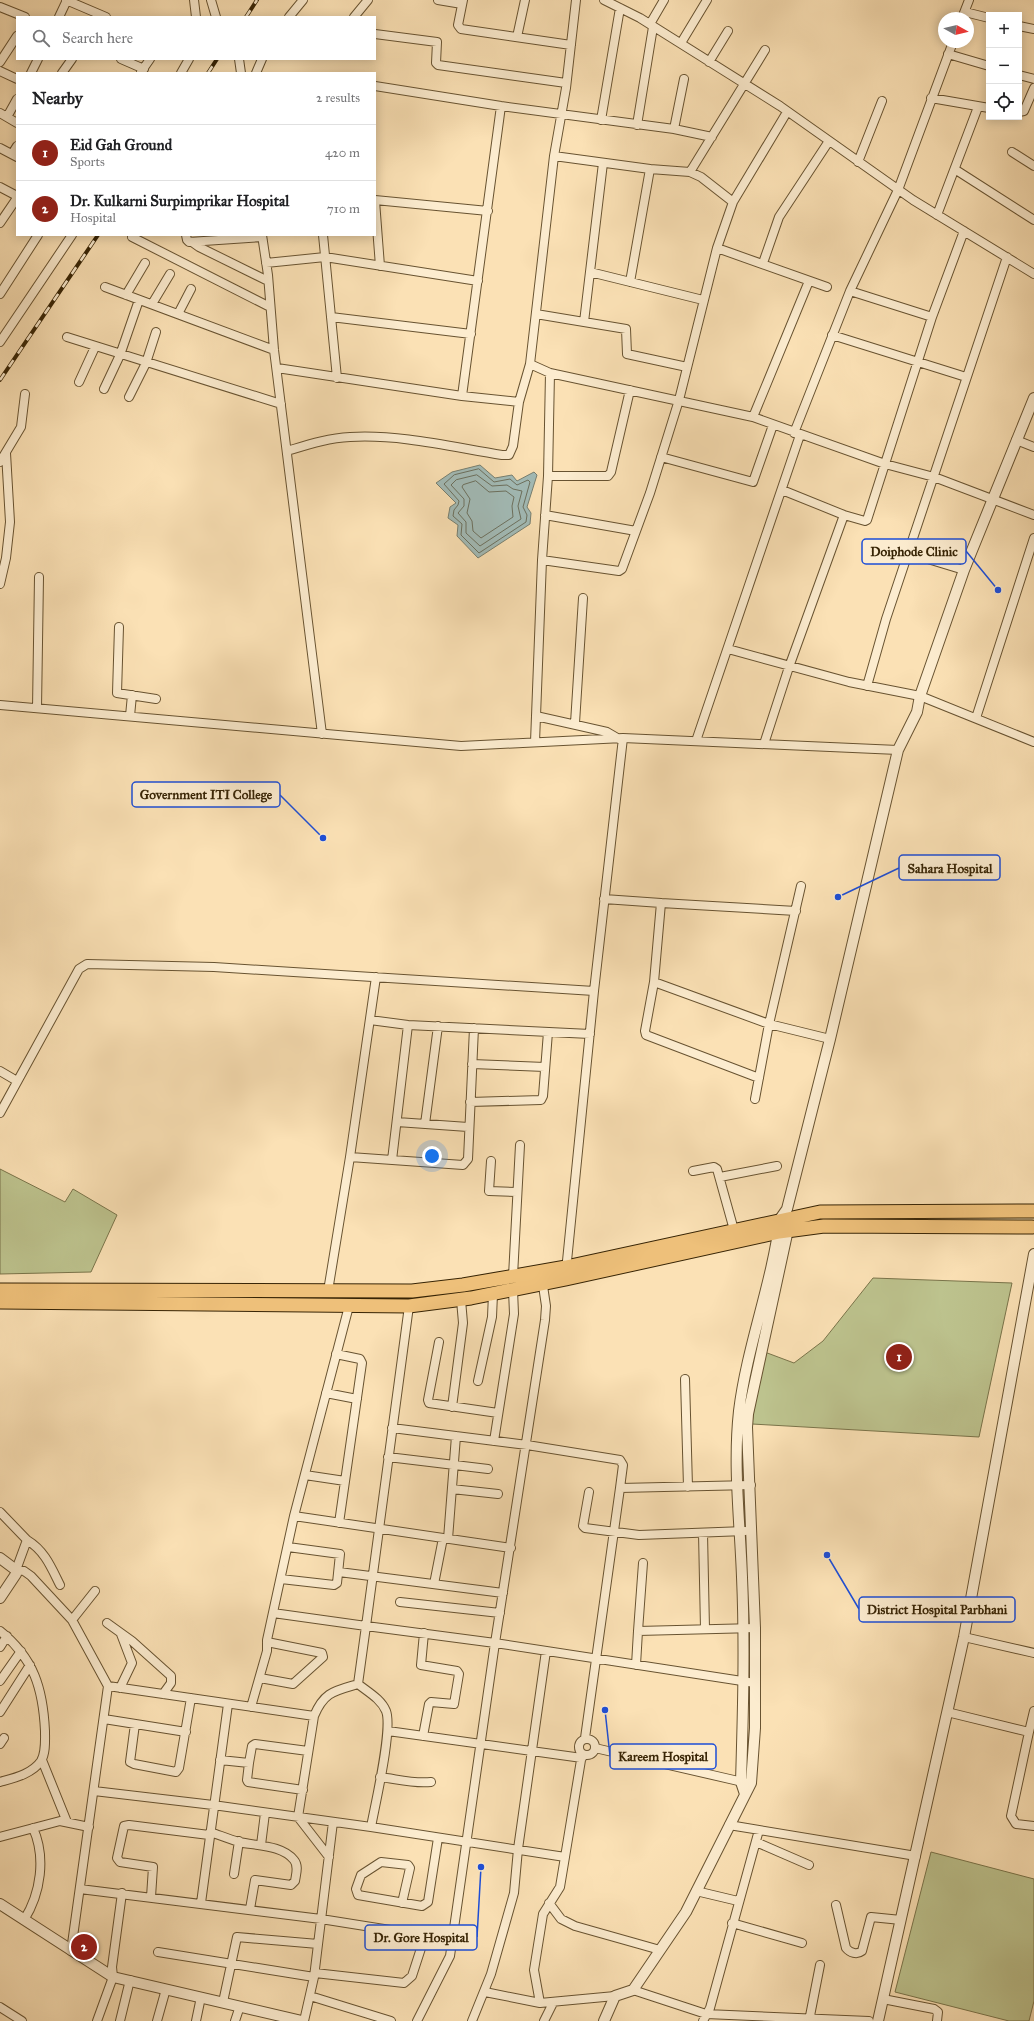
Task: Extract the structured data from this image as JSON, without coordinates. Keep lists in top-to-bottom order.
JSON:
{
  "places": [
    "Doiphode Clinic",
    "Government ITI College",
    "Sahara Hospital",
    "District Hospital Parbhani",
    "Kareem Hospital",
    "Dr. Gore Hospital"
  ],
  "north": "right",
  "page": {
    "map_buttons": ["+", "−"],
    "search": "Search here",
    "heading": ["Nearby", "2 results"],
    "list": [
      {
        "mark": "1",
        "name": "Eid Gah Ground",
        "note": "Sports",
        "value": "420 m"
      },
      {
        "mark": "2",
        "name": "Dr. Kulkarni Surpimprikar Hospital",
        "note": "Hospital",
        "value": "710 m"
      }
    ],
    "pins": ["1", "2"]
  }
}
